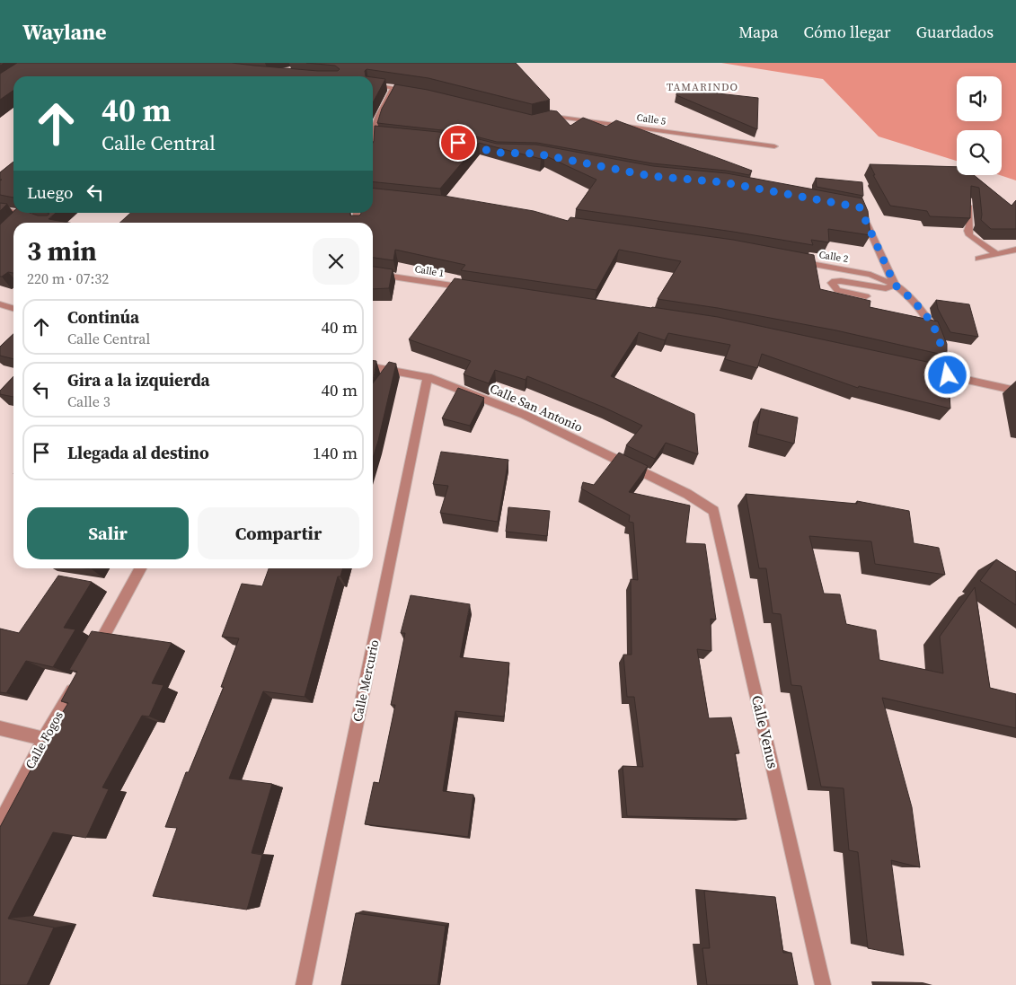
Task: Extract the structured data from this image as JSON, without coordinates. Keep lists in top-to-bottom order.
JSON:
{
  "streets": {
    "street": [
      "Calle 5",
      "Calle 2",
      "Calle 1",
      "Calle San Antonio",
      "Calle Mercurio",
      "Calle Venus",
      "Calle Fogos"
    ]
  },
  "crossings": [
    ["Calle San Antonio", "Calle Mercurio"],
    ["Calle San Antonio", "Calle Venus"]
  ],
  "districts": ["TAMARINDO"],
  "page": {
    "header": "Waylane",
    "nav": ["Mapa", "Cómo llegar", "Guardados"],
    "turn": ["40 m", "Calle Central"],
    "then": "Luego",
    "heading": ["3 min", "220 m · 07:32"],
    "list": [
      {
        "name": "Continúa",
        "note": "Calle Central",
        "value": "40 m"
      },
      {
        "name": "Gira a la izquierda",
        "note": "Calle 3",
        "value": "40 m"
      },
      {
        "name": "Llegada al destino",
        "value": "140 m"
      }
    ],
    "buttons": ["Salir", "Compartir"]
  }
}
